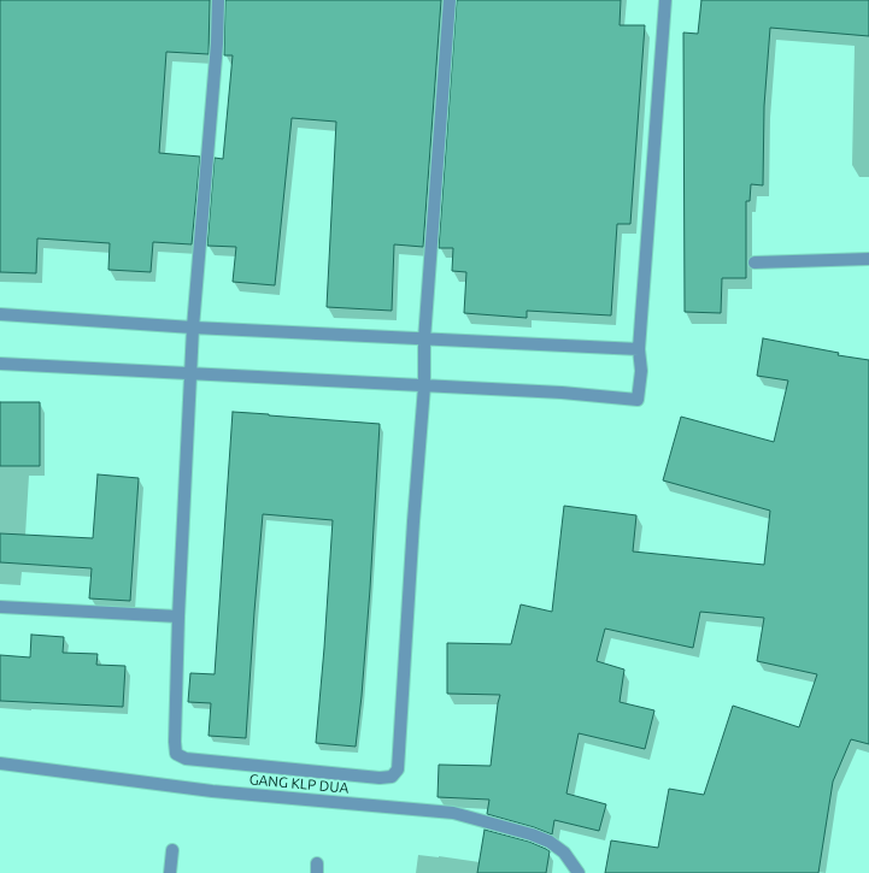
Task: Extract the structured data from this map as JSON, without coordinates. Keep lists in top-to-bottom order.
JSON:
{
  "streets": {
    "street": ["GANG KLP DUA"]
  }
}
